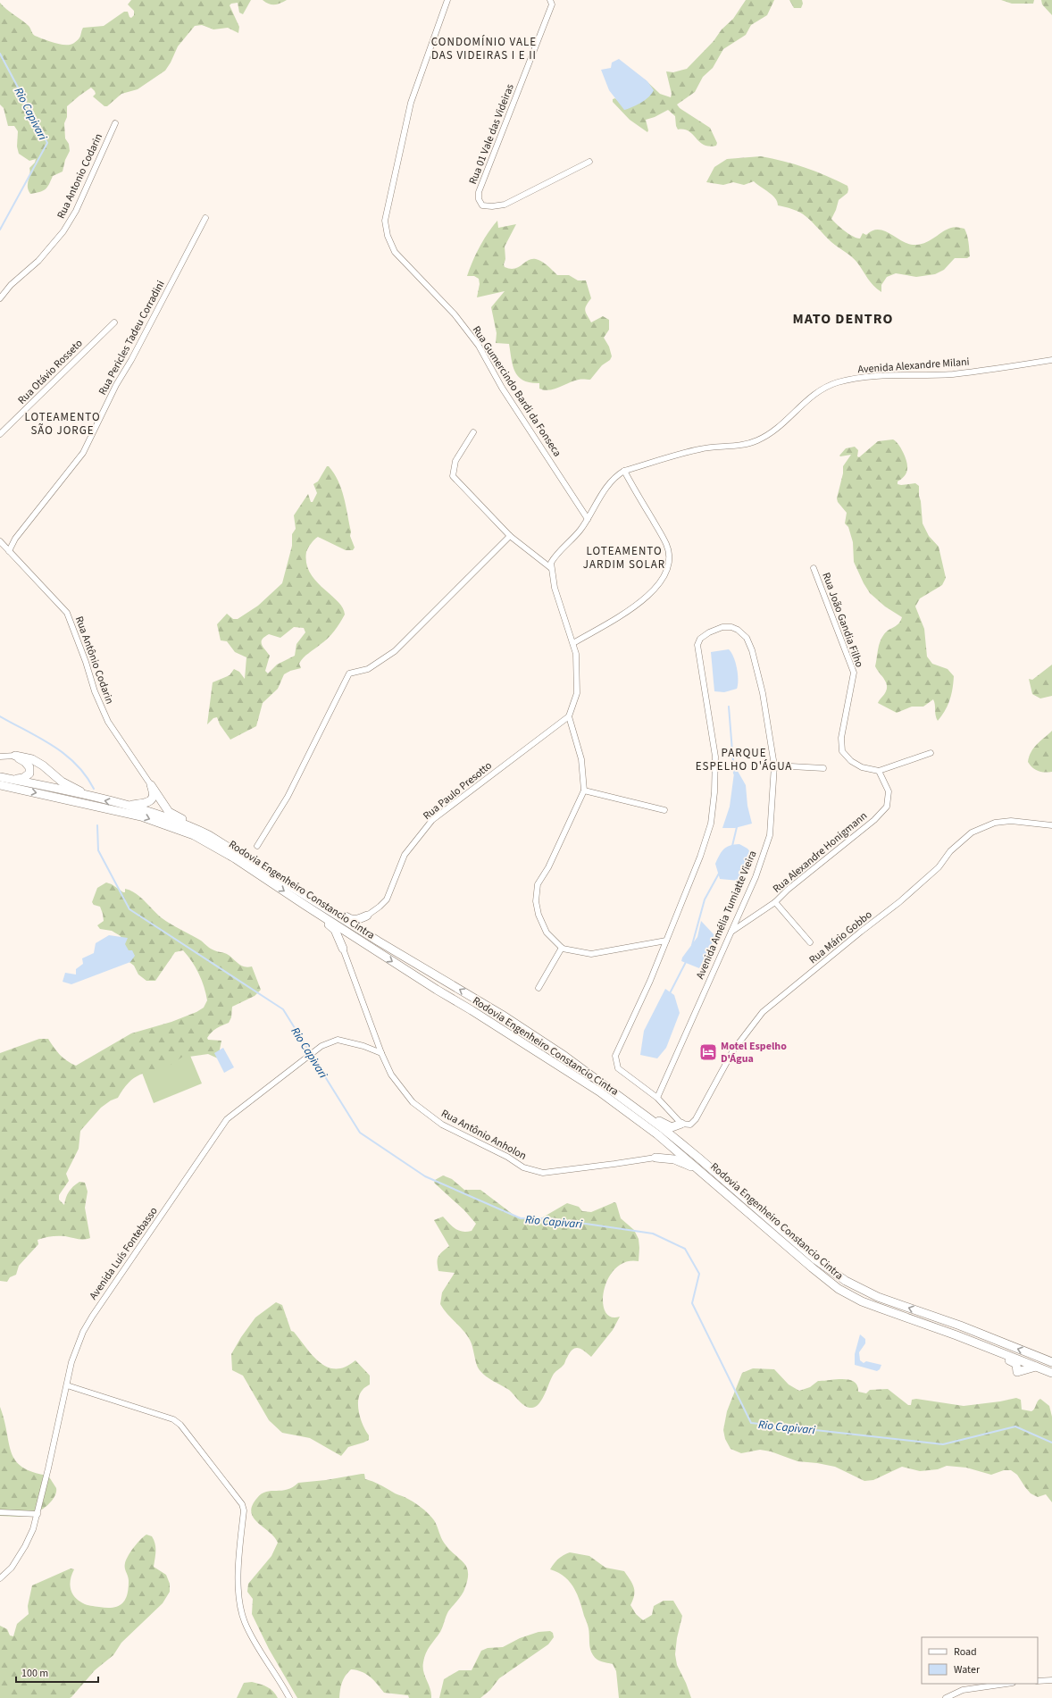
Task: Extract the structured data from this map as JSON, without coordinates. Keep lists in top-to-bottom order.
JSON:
{
  "streets": {
    "highway": ["Rodovia Engenheiro Constancio Cintra"],
    "street": [
      "Rua 01 Vale das Videiras",
      "Rua Antonio Codarin",
      "Rua Pericles Tadeu Corradini",
      "Avenida Alexandre Milani",
      "Rua Otávio Rosseto",
      "Rua Gumercindo Bardi da Fonseca",
      "Rua João Gandia Filho",
      "Rua Antônio Codarin",
      "Rua Paulo Presotto",
      "Rua Alexandre Honigmann",
      "Avenida Amélia Tumiatte Vieira",
      "Rua Mário Gobbo",
      "Rua Antônio Anholon",
      "Avenida Luís Fontebasso"
    ]
  },
  "crossings": [
    ["Rua Pericles Tadeu Corradini", "Rua Antônio Codarin"],
    ["Avenida Alexandre Milani", "Rua Gumercindo Bardi da Fonseca"],
    ["Rua João Gandia Filho", "Rua Alexandre Honigmann"],
    ["Rua Alexandre Honigmann", "Avenida Amélia Tumiatte Vieira"],
    ["Rua Antônio Anholon", "Avenida Luís Fontebasso"]
  ],
  "districts": [
    "CONDOMÍNIO VALE DAS VIDEIRAS I E II",
    "MATO DENTRO",
    "LOTEAMENTO SÃO JORGE",
    "LOTEAMENTO JARDIM SOLAR",
    "PARQUE ESPELHO D'ÁGUA"
  ],
  "water": ["Rio Capivari"],
  "places": {
    "hotel": ["Motel Espelho D'Água"]
  },
  "legend": ["Road", "Water"],
  "scale_bar": "100 m"
}
